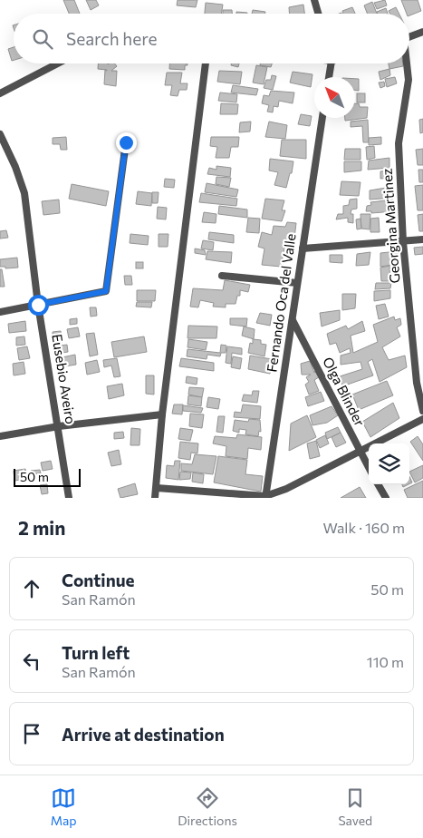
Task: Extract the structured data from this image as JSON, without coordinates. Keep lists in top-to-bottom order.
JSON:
{
  "streets": {
    "street": [
      "Georgina Martinez",
      "Fernando Oca del Valle",
      "Eusebio Aveiro",
      "Olga Blinder"
    ]
  },
  "crossings": [
    ["Fernando Oca del Valle", "Olga Blinder"]
  ],
  "scale_bar": "50 m",
  "north": "top left",
  "page": {
    "search": "Search here",
    "scale": "50 m",
    "heading": ["2 min", "Walk · 160 m"],
    "list": [
      ["Continue", "San Ramón", "50 m"],
      ["Turn left", "San Ramón", "110 m"],
      "Arrive at destination"
    ],
    "nav": ["Map", "Directions", "Saved"]
  }
}
